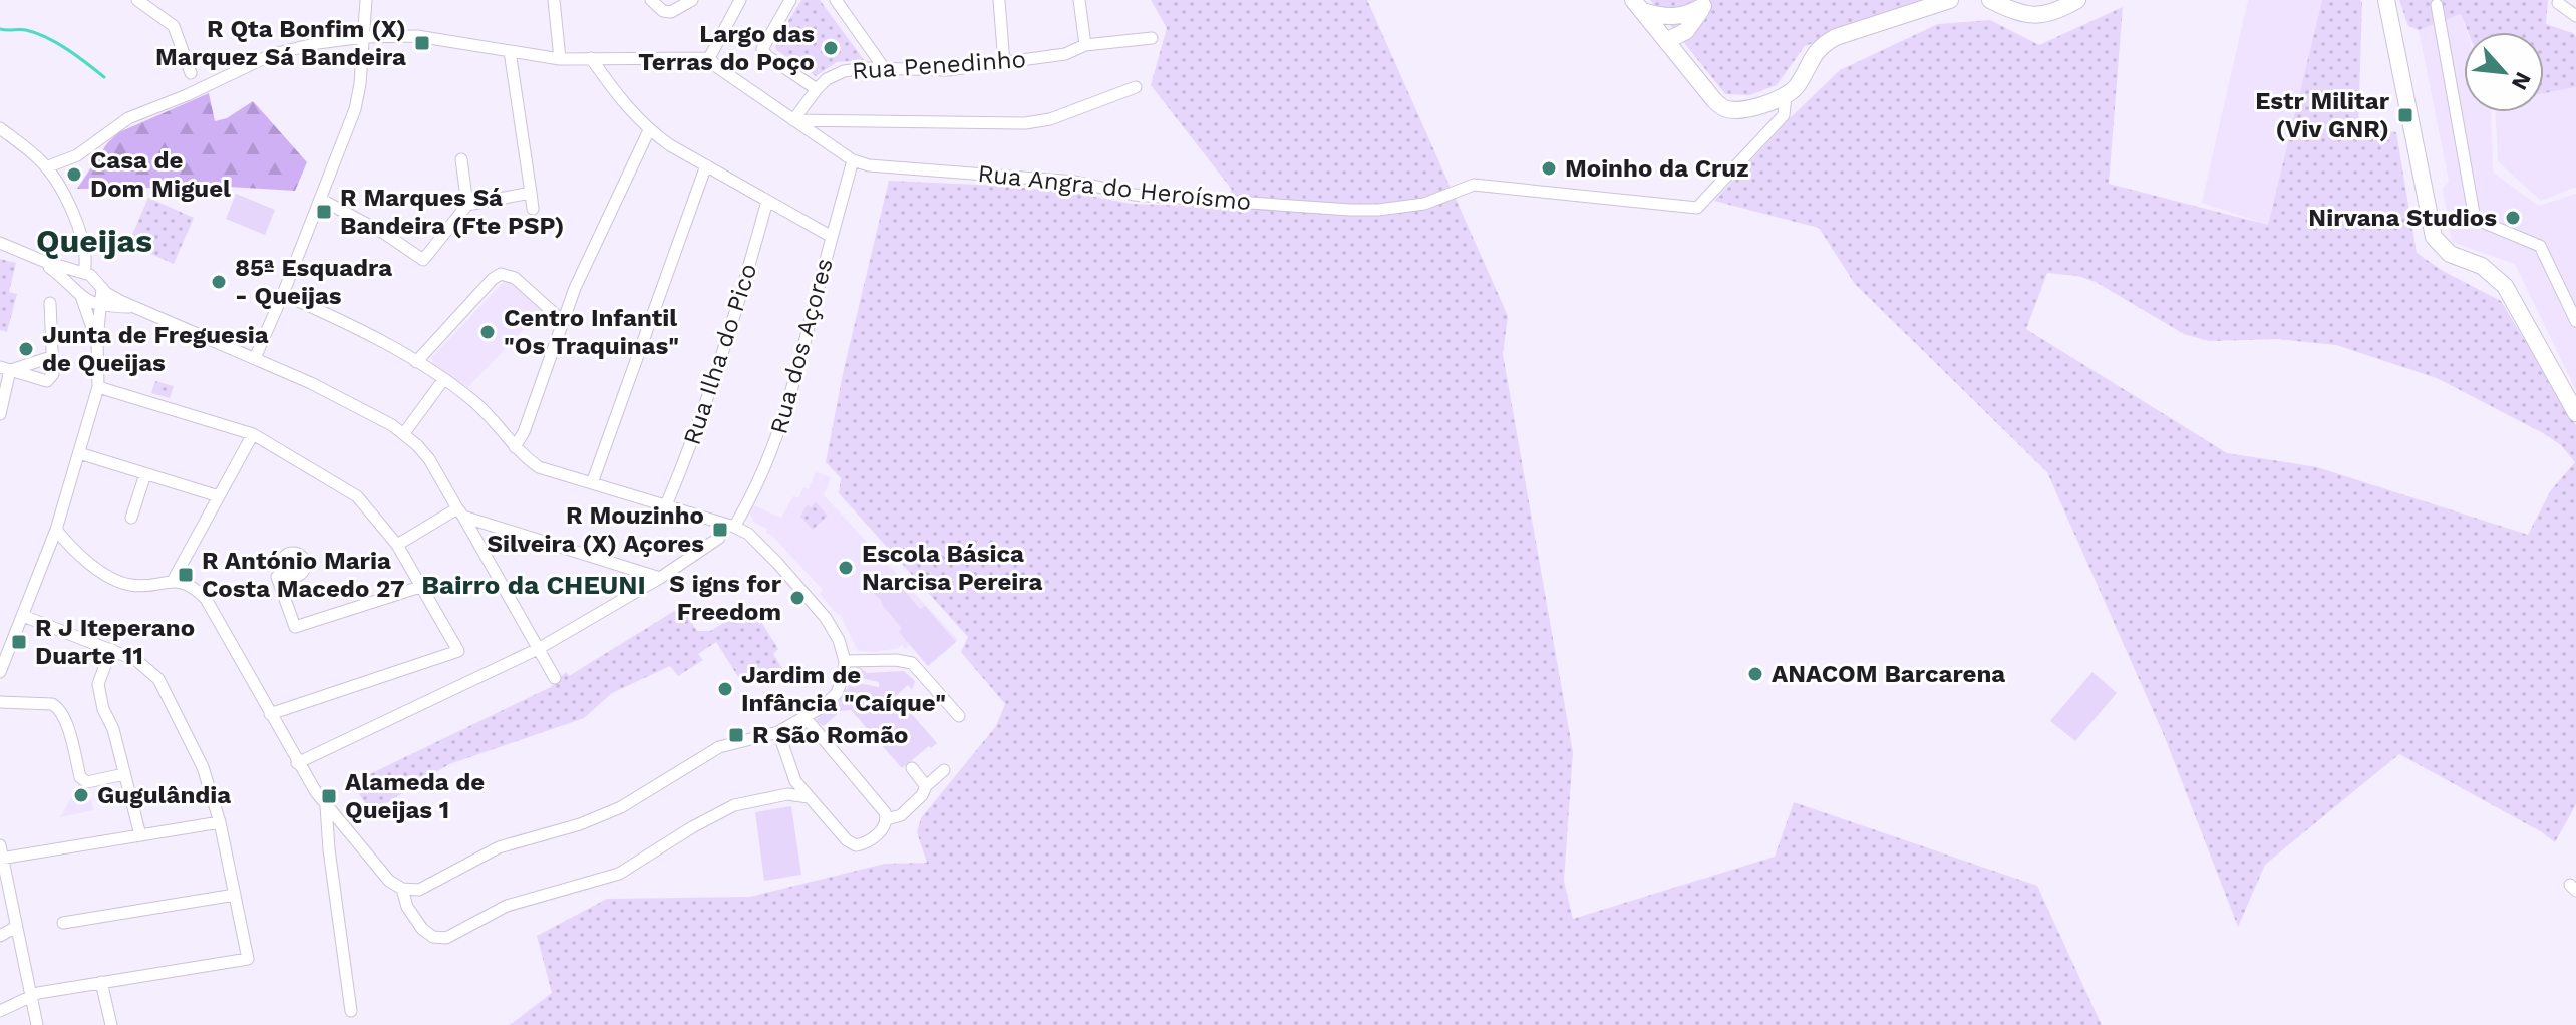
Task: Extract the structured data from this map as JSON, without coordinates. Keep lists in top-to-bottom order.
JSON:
{
  "streets": {
    "street": [
      "Rua Penedinho",
      "Rua Angra do Heroísmo",
      "Rua dos Açores",
      "Rua Ilha do Pico"
    ]
  },
  "crossings": [
    ["Rua Penedinho", "Rua Angra do Heroísmo"],
    ["Rua Angra do Heroísmo", "Rua dos Açores"]
  ],
  "districts": ["Queijas", "Bairro da CHEUNI"],
  "places": {
    "transit": [
      "R Qta Bonfim (X) Marquez Sá Bandeira",
      "Estr Militar (Viv GNR)",
      "R Marques Sá Bandeira (Fte PSP)",
      "R Mouzinho Silveira (X) Açores",
      "R António Maria Costa Macedo 27",
      "R J Iteperano Duarte 11",
      "R São Romão",
      "Alameda de Queijas 1"
    ],
    "other": [
      "Largo das Terras do Poço",
      "Moinho da Cruz",
      "Casa de Dom Miguel",
      "Nirvana Studios",
      "85ª Esquadra - Queijas",
      "Centro Infantil \"Os Traquinas\"",
      "Junta de Freguesia de Queijas",
      "Escola Básica Narcisa Pereira",
      "S igns for Freedom",
      "ANACOM Barcarena",
      "Jardim de Infância \"Caíque\"",
      "Gugulândia"
    ]
  },
  "north": "bottom right"
}
